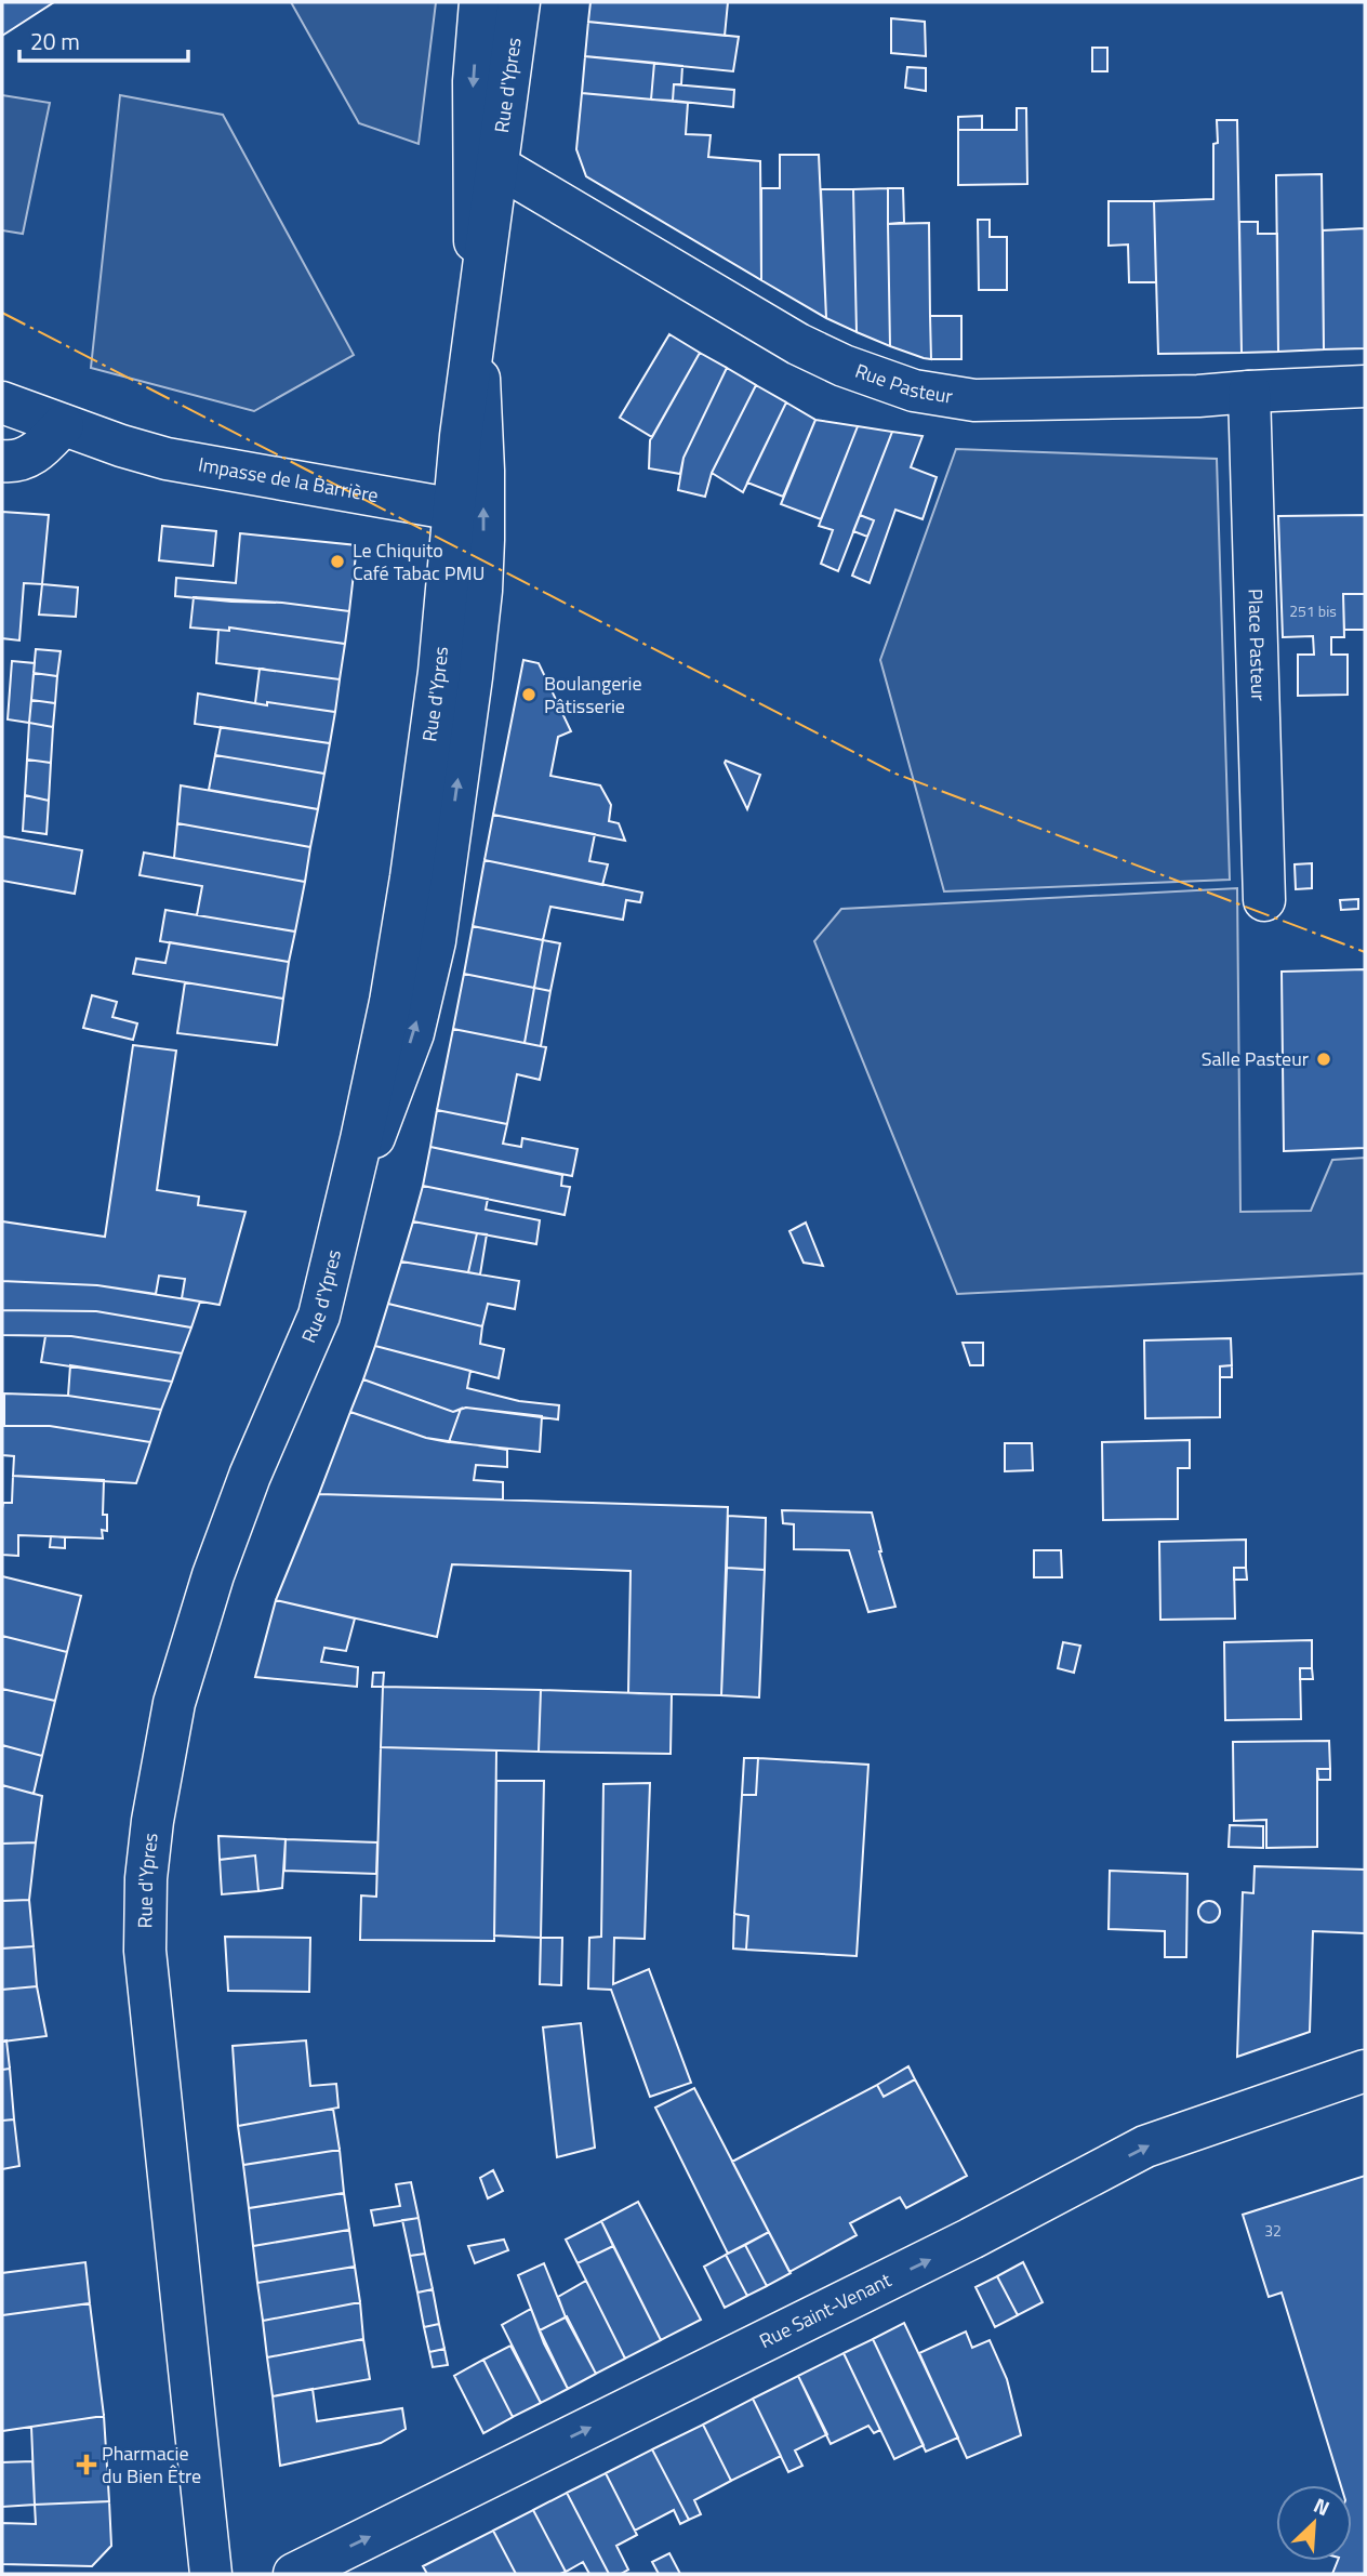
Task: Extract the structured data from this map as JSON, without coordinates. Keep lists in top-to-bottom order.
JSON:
{
  "streets": {
    "street": [
      "Rue d'Ypres",
      "Rue Pasteur",
      "Impasse de la Barrière",
      "Place Pasteur",
      "Rue Saint-Venant"
    ]
  },
  "crossings": [
    ["Rue d'Ypres", "Rue Pasteur"],
    ["Rue d'Ypres", "Impasse de la Barrière"],
    ["Rue Pasteur", "Place Pasteur"]
  ],
  "one_way": ["Rue Saint-Venant"],
  "places": {
    "other": ["Le Chiquito Café Tabac PMU", "Boulangerie Pâtisserie", "Salle Pasteur"],
    "health": ["Pharmacie du Bien Être"]
  },
  "house_numbers": ["251 bis", "32"],
  "scale_bar": "20 m",
  "north": "top right"
}
